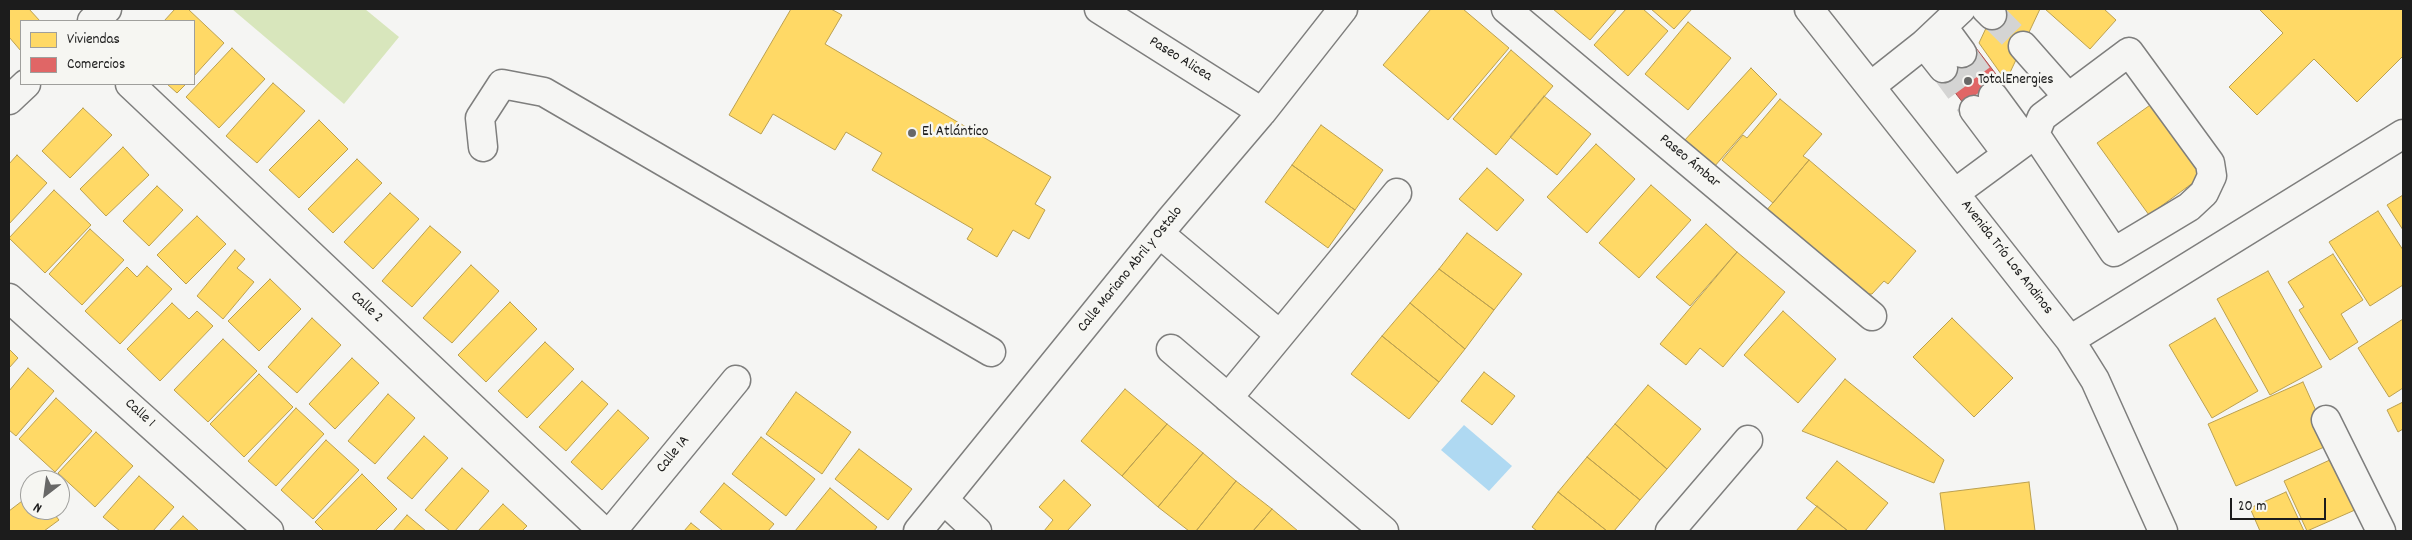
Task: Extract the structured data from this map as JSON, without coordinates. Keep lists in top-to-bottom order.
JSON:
{
  "streets": {
    "street": [
      "Paseo Alicea",
      "Paseo Ámbar",
      "Avenida Trío Los Andinos",
      "Calle Mariano Abril y Ostalo",
      "Calle 2",
      "Calle 1",
      "Calle 1A"
    ]
  },
  "crossings": [
    ["Paseo Alicea", "Calle Mariano Abril y Ostalo"]
  ],
  "places": ["TotalEnergies", "El Atlántico"],
  "legend": ["Viviendas", "Comercios"],
  "scale_bar": "20 m",
  "north": "bottom left"
}
